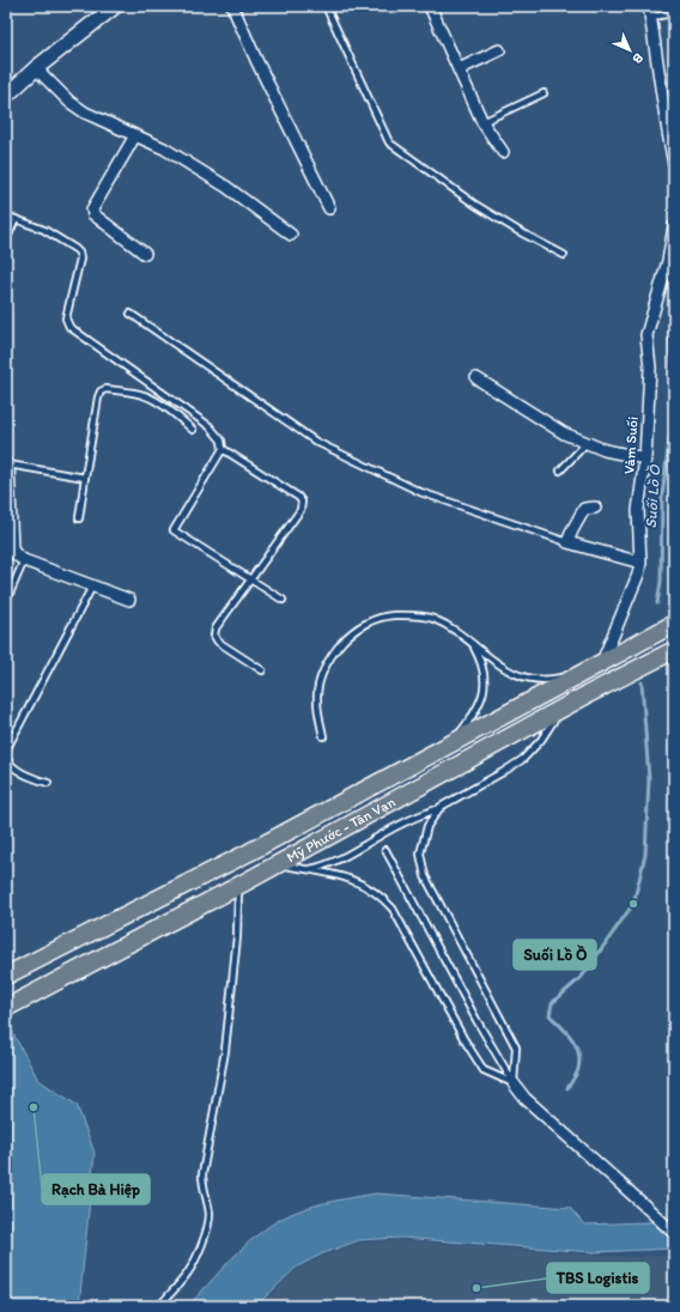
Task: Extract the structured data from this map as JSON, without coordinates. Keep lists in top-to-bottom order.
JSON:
{
  "streets": {
    "main road": ["Mỹ Phước - Tân Vạn"],
    "street": ["Vàm Suối"]
  },
  "crossings": [
    ["Vàm Suối", "Mỹ Phước - Tân Vạn"]
  ],
  "water": ["Suối Lồ Ồ"],
  "places": ["Suối Lồ Ồ", "Rạch Bà Hiệp", "TBS Logistis"],
  "north": "bottom right"
}
